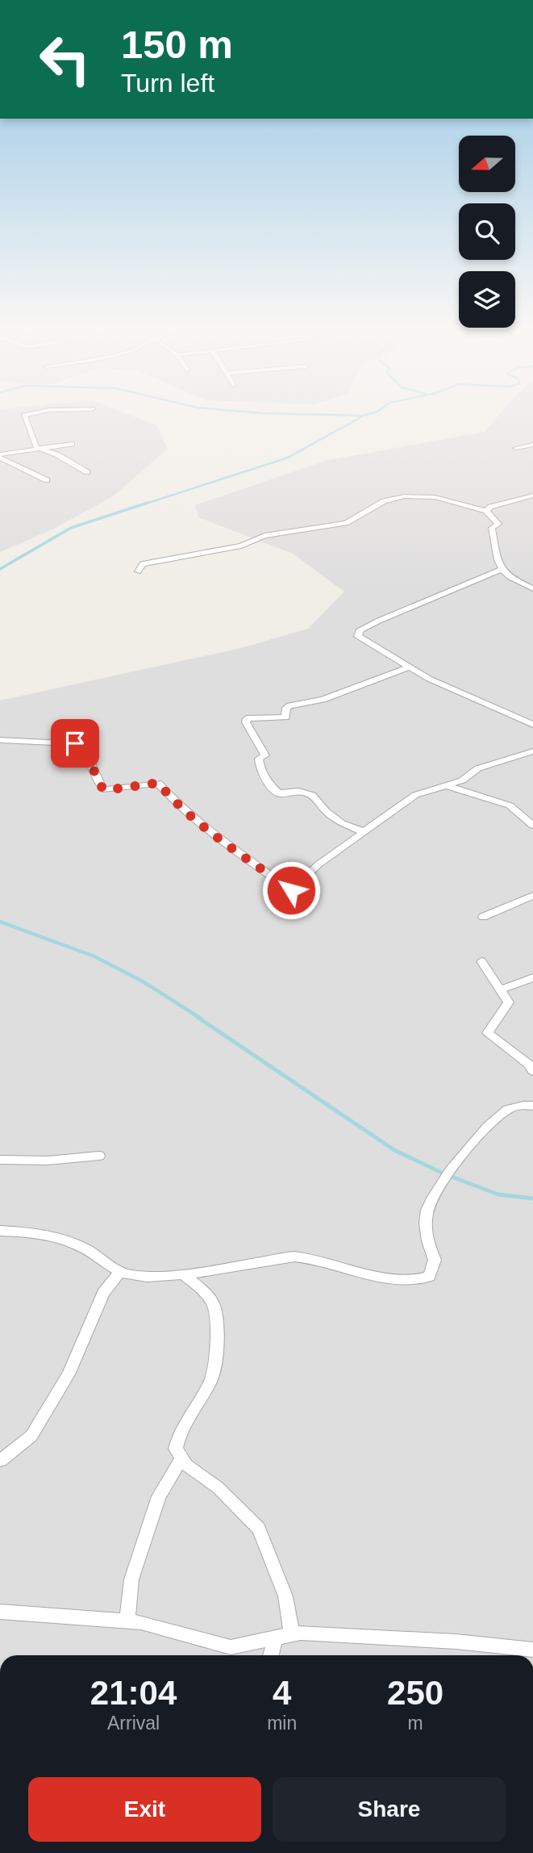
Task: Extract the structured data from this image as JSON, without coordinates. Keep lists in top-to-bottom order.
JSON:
{
  "north": "left",
  "page": {
    "turn": ["150 m", "Turn left"],
    "eta": [
      "21:04",
      "Arrival",
      "4",
      "min",
      "250",
      "m"
    ],
    "buttons": ["Exit", "Share"]
  }
}
